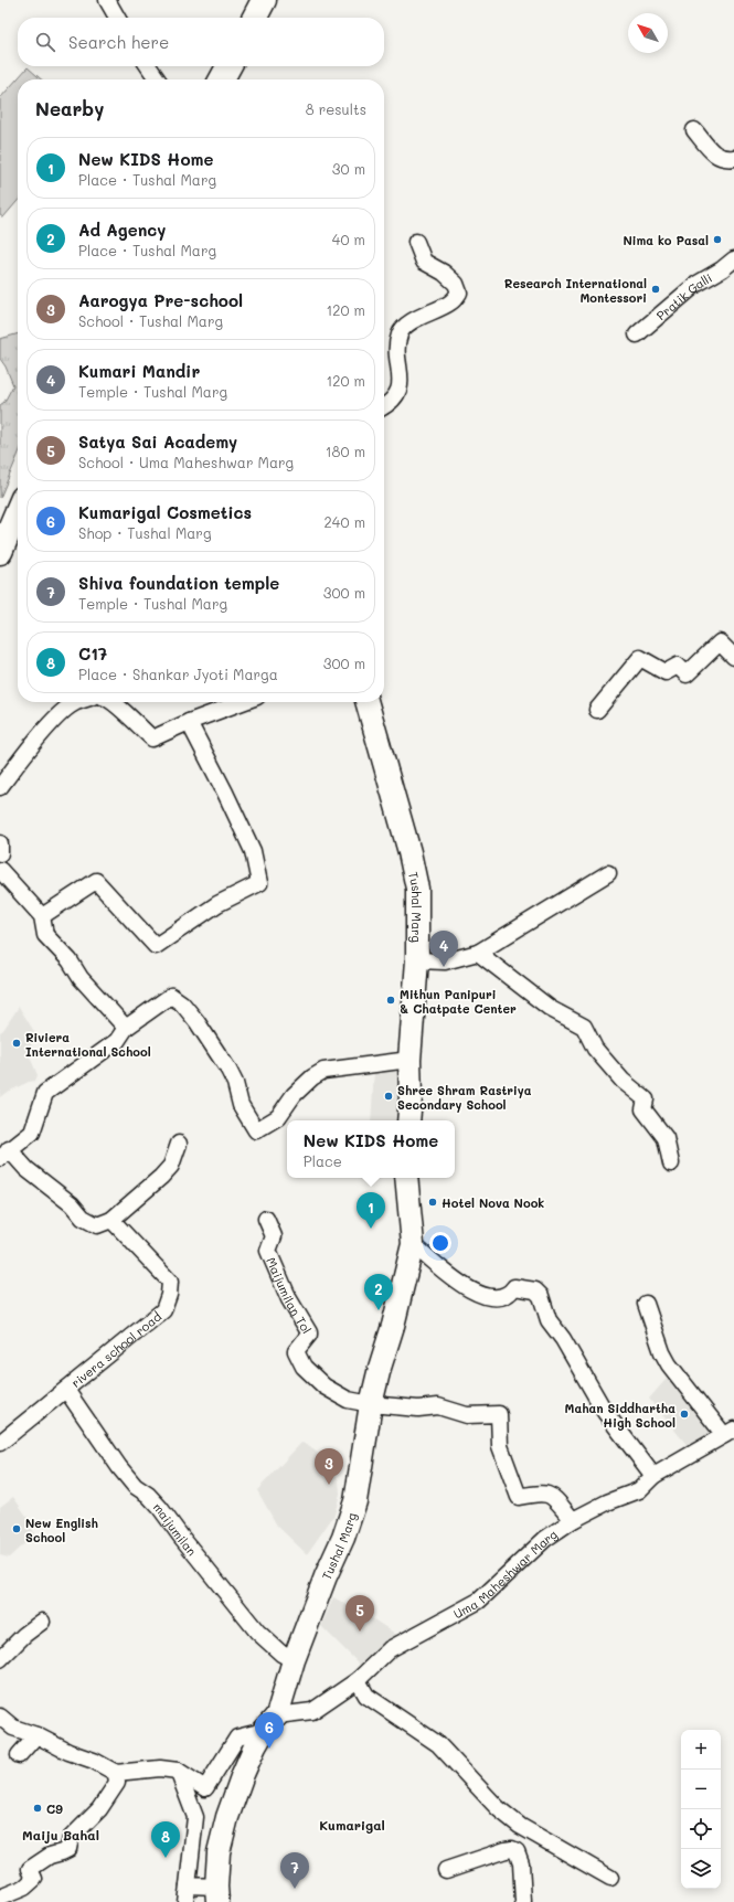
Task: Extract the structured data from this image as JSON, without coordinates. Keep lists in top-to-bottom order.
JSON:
{
  "streets": {
    "street": [
      "Pratik Galli",
      "Tushal Marg",
      "Maijumilan Tol",
      "rivera school road",
      "maijumilan",
      "Uma Maheshwar Marg"
    ]
  },
  "crossings": [
    ["Tushal Marg", "Maijumilan Tol"],
    ["Tushal Marg", "maijumilan"],
    ["Tushal Marg", "Uma Maheshwar Marg"],
    ["rivera school road", "maijumilan"]
  ],
  "districts": ["Kumarigal", "Maiju Bahal"],
  "places": [
    "Nima ko Pasal",
    "Research International Montessori",
    "Mithun Panipuri & Chatpate Center",
    "Riviera International School",
    "Shree Shram Rastriya Secondary School",
    "Hotel Nova Nook",
    "Mahan Siddhartha High School",
    "New English School",
    "C9"
  ],
  "north": "top left",
  "page": {
    "search": "Search here",
    "heading": ["Nearby", "8 results"],
    "list": [
      {
        "mark": "1",
        "name": "New KIDS Home",
        "note": "Place · Tushal Marg",
        "value": "30 m"
      },
      {
        "mark": "2",
        "name": "Ad Agency",
        "note": "Place · Tushal Marg",
        "value": "40 m"
      },
      {
        "mark": "3",
        "name": "Aarogya Pre-school",
        "note": "School · Tushal Marg",
        "value": "120 m"
      },
      {
        "mark": "4",
        "name": "Kumari Mandir",
        "note": "Temple · Tushal Marg",
        "value": "120 m"
      },
      {
        "mark": "5",
        "name": "Satya Sai Academy",
        "note": "School · Uma Maheshwar Marg",
        "value": "180 m"
      },
      {
        "mark": "6",
        "name": "Kumarigal Cosmetics",
        "note": "Shop · Tushal Marg",
        "value": "240 m"
      },
      {
        "mark": "7",
        "name": "Shiva foundation temple",
        "note": "Temple · Tushal Marg",
        "value": "300 m"
      },
      {
        "mark": "8",
        "name": "C17",
        "note": "Place · Shankar Jyoti Marga",
        "value": "300 m"
      }
    ],
    "pins": [
      "4",
      "1",
      "2",
      "3",
      "5",
      "6",
      "8",
      "7"
    ],
    "popup": ["New KIDS Home", "Place"],
    "map_buttons": ["+", "−"]
  }
}
